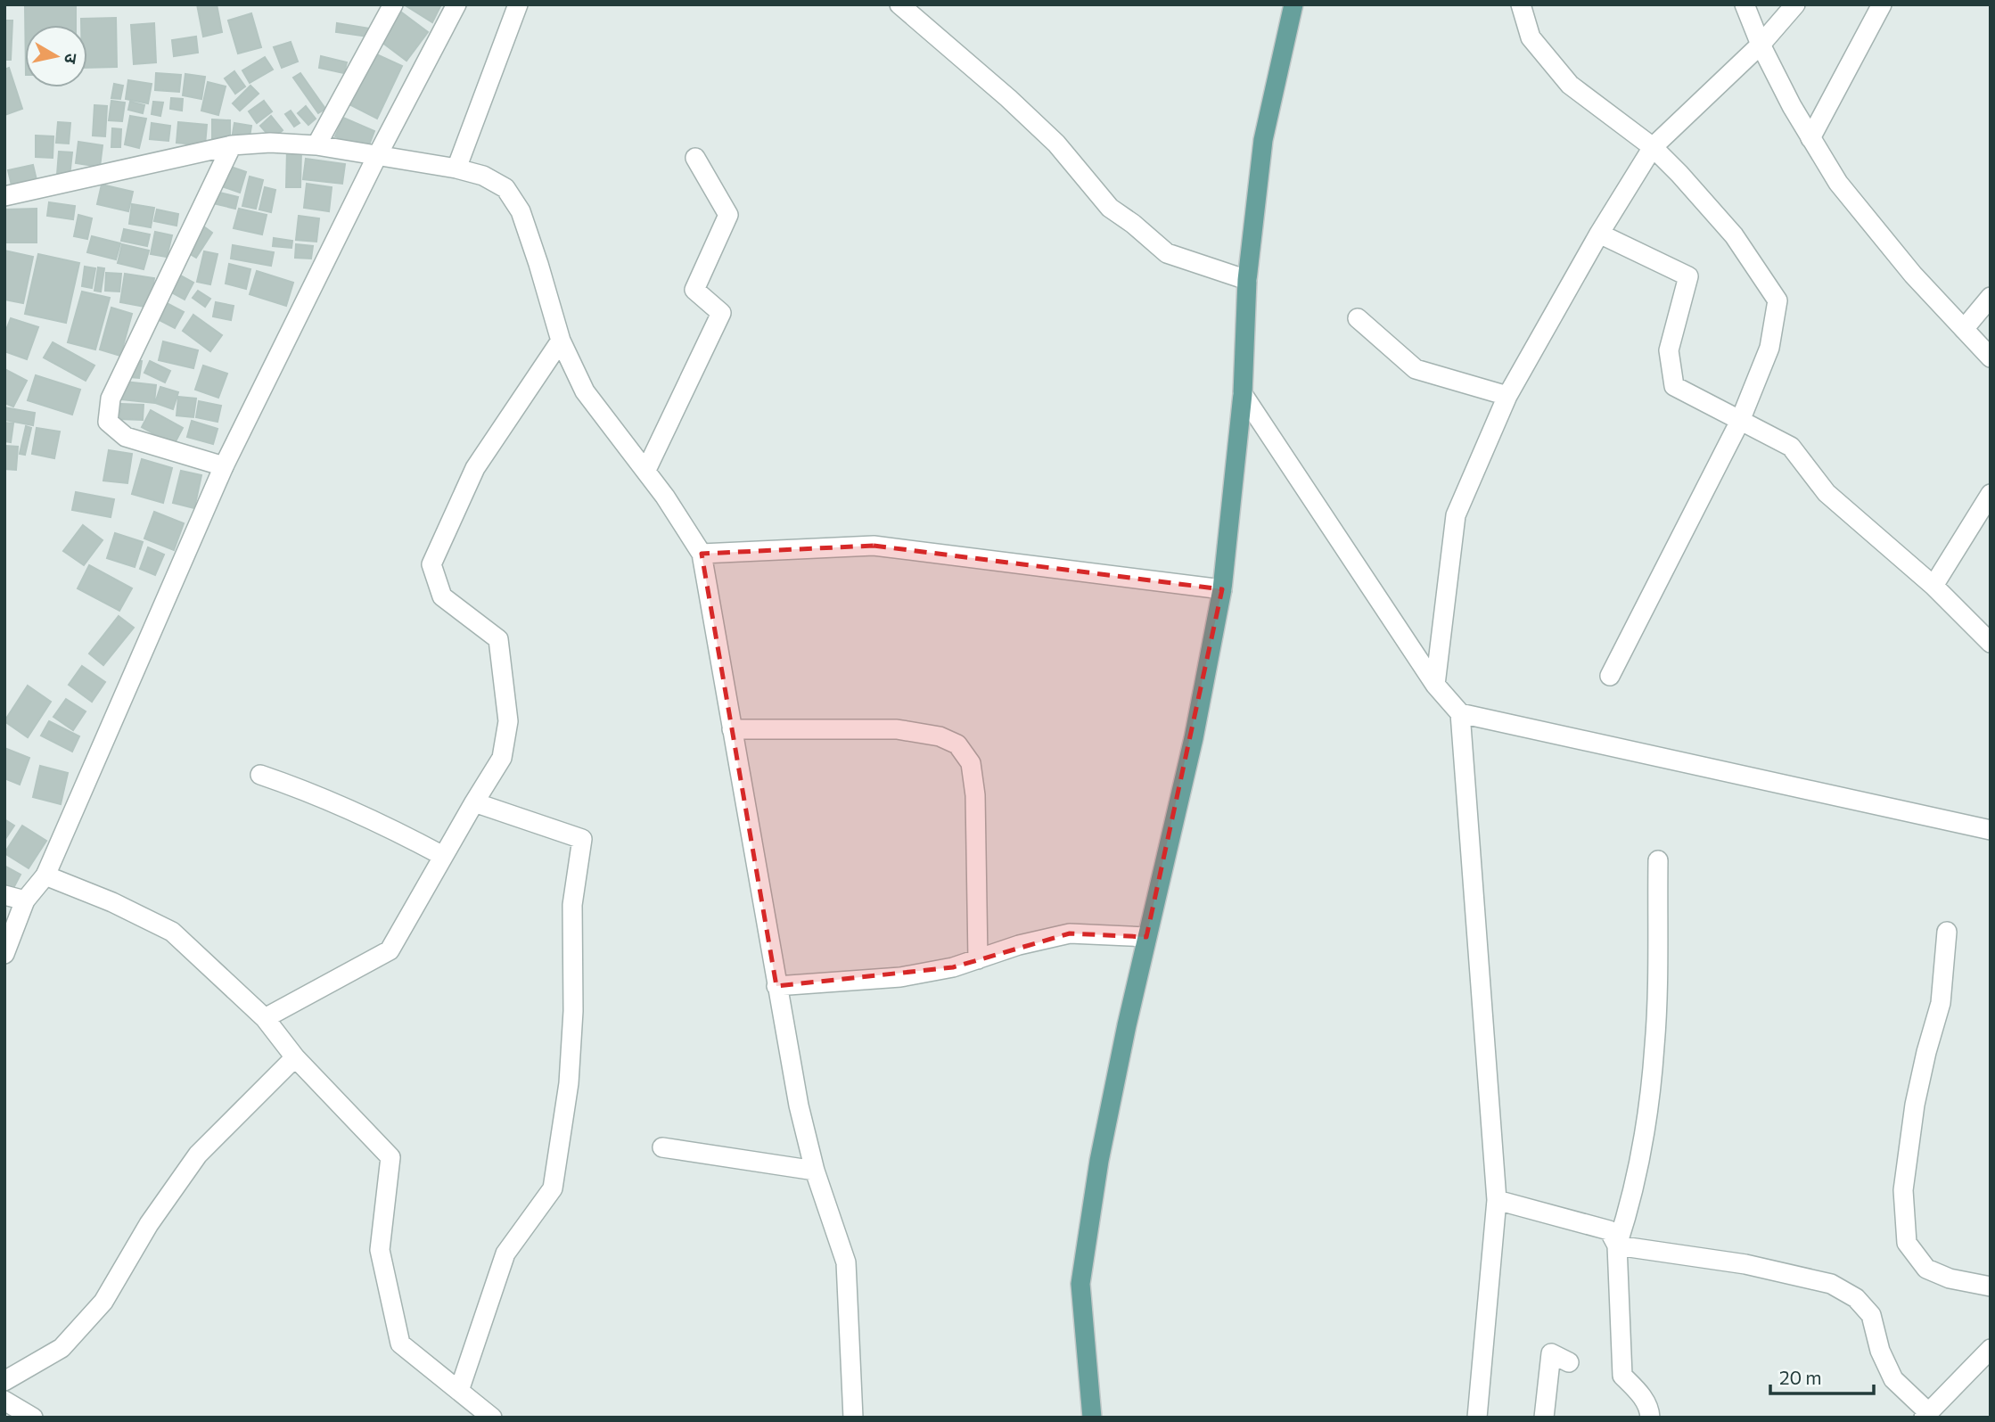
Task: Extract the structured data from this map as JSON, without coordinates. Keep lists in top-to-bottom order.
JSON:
{
  "scale_bar": "20 m",
  "north": "right"
}
